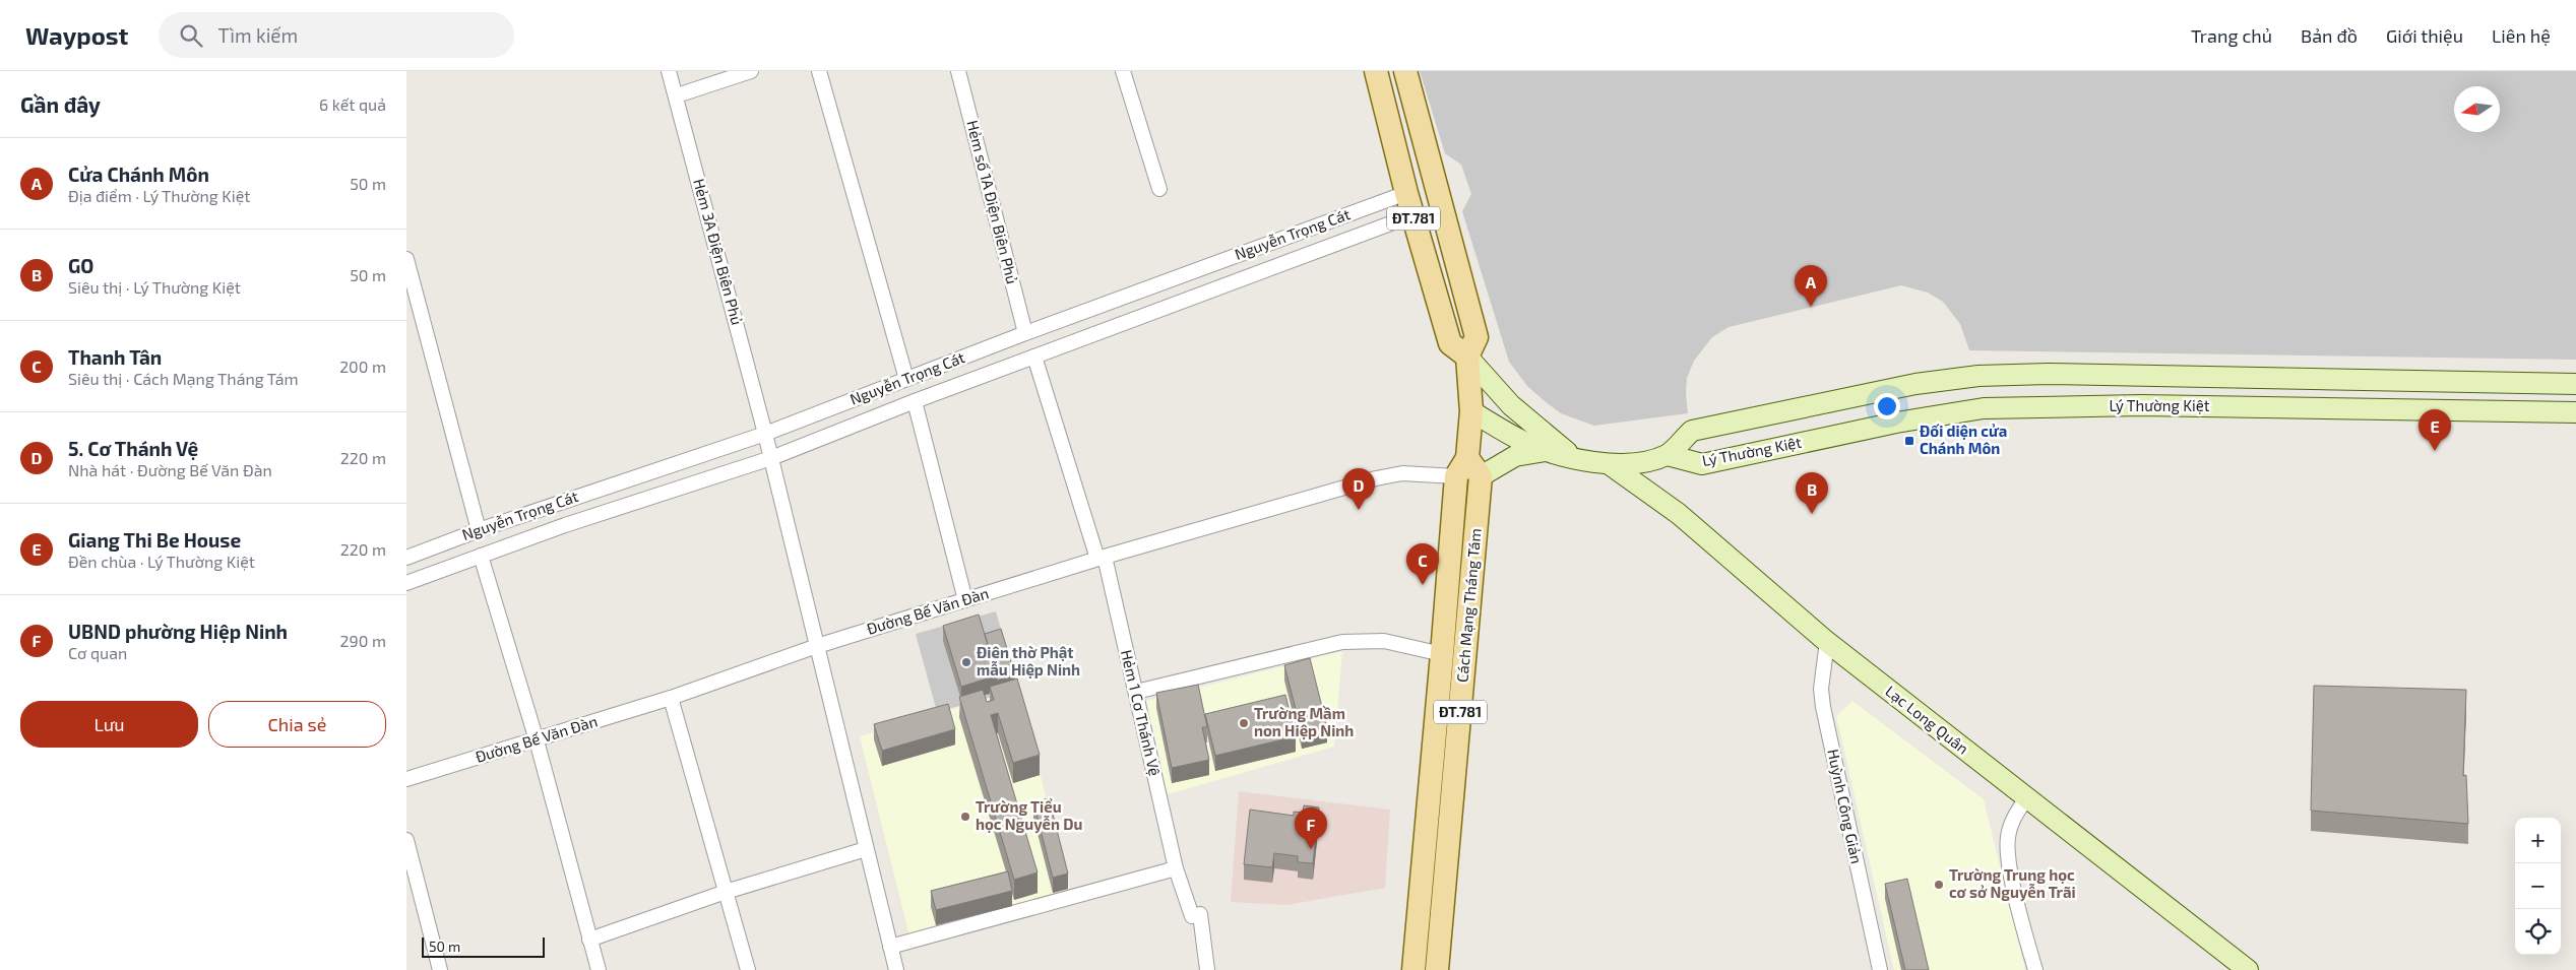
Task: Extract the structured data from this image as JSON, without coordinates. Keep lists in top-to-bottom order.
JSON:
{
  "streets": {
    "main road": [
      "ĐT.781",
      "Lý Thường Kiệt",
      "Cách Mạng Tháng Tám",
      "Lạc Long Quân"
    ],
    "street": [
      "Hẻm số 1A Điện Biên Phủ",
      "Nguyễn Trọng Cát",
      "Hẻm 3A Điện Biên Phủ",
      "Đường Bế Văn Đàn",
      "Hẻm 1 Cơ Thánh Vệ",
      "Huỳnh Công Giản"
    ]
  },
  "crossings": [
    ["Hẻm số 1A Điện Biên Phủ", "Nguyễn Trọng Cát"],
    ["ĐT.781", "Nguyễn Trọng Cát"],
    ["ĐT.781", "Cách Mạng Tháng Tám"],
    ["ĐT.781", "Lạc Long Quân"],
    ["Nguyễn Trọng Cát", "Hẻm 3A Điện Biên Phủ"],
    ["Hẻm 3A Điện Biên Phủ", "Đường Bế Văn Đàn"],
    ["Lý Thường Kiệt", "Lạc Long Quân"],
    ["Cách Mạng Tháng Tám", "Đường Bế Văn Đàn"],
    ["Cách Mạng Tháng Tám", "Lạc Long Quân"],
    ["Đường Bế Văn Đàn", "Hẻm 1 Cơ Thánh Vệ"],
    ["Lạc Long Quân", "Huỳnh Công Giản"]
  ],
  "places": {
    "transit": ["Đối diện cửa Chánh Môn"],
    "other": [
      "Điện thờ Phật mẫu Hiệp Ninh",
      "Trường Mầm non Hiệp Ninh",
      "Trường Tiểu học Nguyễn Du",
      "Trường Trung học cơ sở Nguyễn Trãi"
    ]
  },
  "scale_bar": "50 m",
  "north": "left",
  "page": {
    "header": "Waypost",
    "search": "Tìm kiếm",
    "nav": [
      "Trang chủ",
      "Bản đồ",
      "Giới thiệu",
      "Liên hệ"
    ],
    "heading": ["Gần đây", "6 kết quả"],
    "list": [
      {
        "mark": "A",
        "name": "Cửa Chánh Môn",
        "note": "Địa điểm · Lý Thường Kiệt",
        "value": "50 m"
      },
      {
        "mark": "B",
        "name": "GO",
        "note": "Siêu thị · Lý Thường Kiệt",
        "value": "50 m"
      },
      {
        "mark": "C",
        "name": "Thanh Tân",
        "note": "Siêu thị · Cách Mạng Tháng Tám",
        "value": "200 m"
      },
      {
        "mark": "D",
        "name": "5. Cơ Thánh Vệ",
        "note": "Nhà hát · Đường Bế Văn Đàn",
        "value": "220 m"
      },
      {
        "mark": "E",
        "name": "Giang Thi Be House",
        "note": "Đền chùa · Lý Thường Kiệt",
        "value": "220 m"
      },
      {
        "mark": "F",
        "name": "UBND phường Hiệp Ninh",
        "note": "Cơ quan",
        "value": "290 m"
      }
    ],
    "pins": [
      "A",
      "E",
      "D",
      "B",
      "C",
      "F"
    ],
    "buttons": ["Lưu", "Chia sẻ"],
    "map_buttons": ["+", "−"],
    "scale": "50 m"
  }
}
